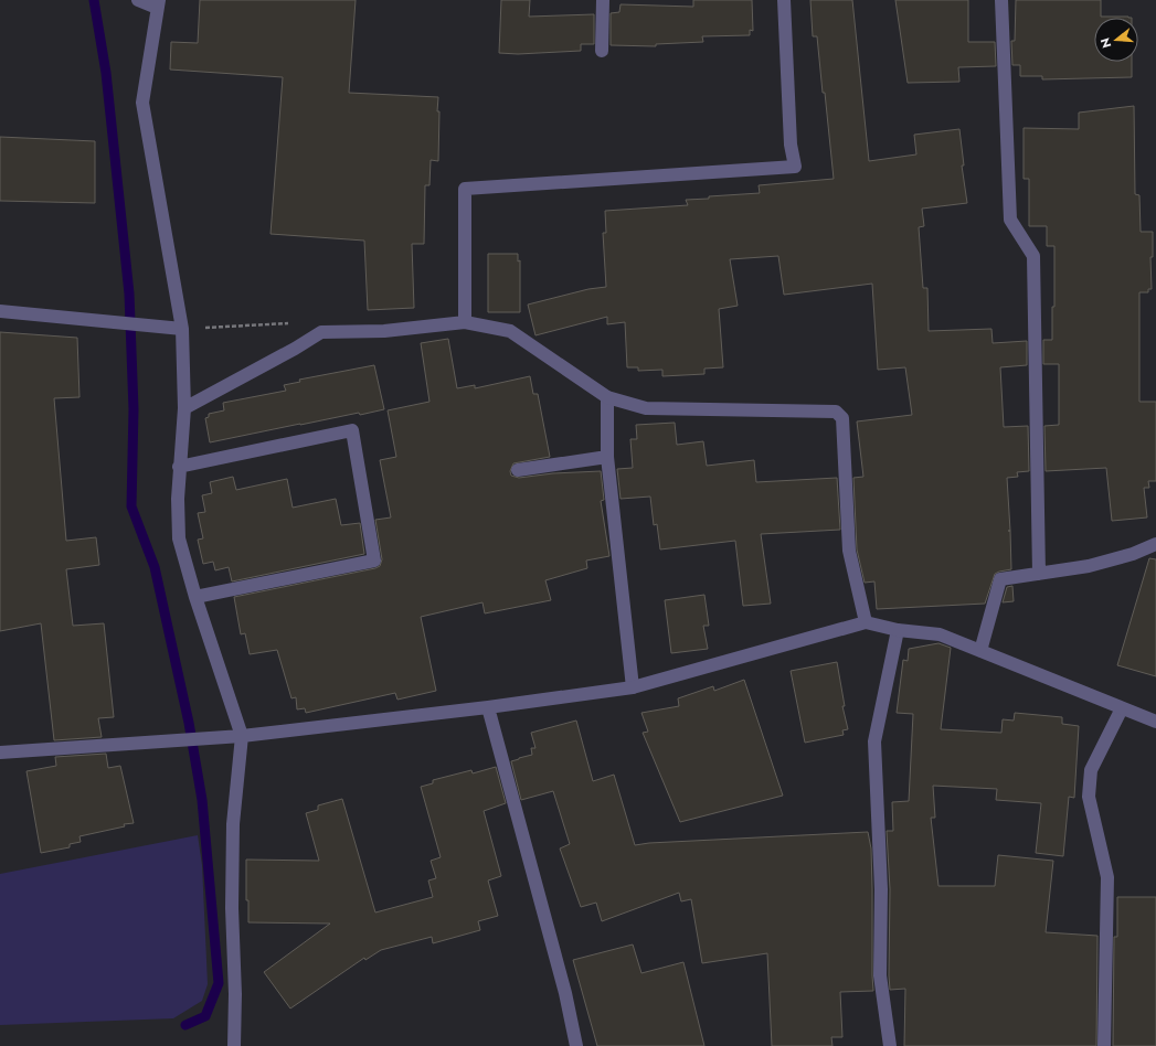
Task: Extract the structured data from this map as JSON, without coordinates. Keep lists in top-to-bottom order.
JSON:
{
  "north": "left"
}
